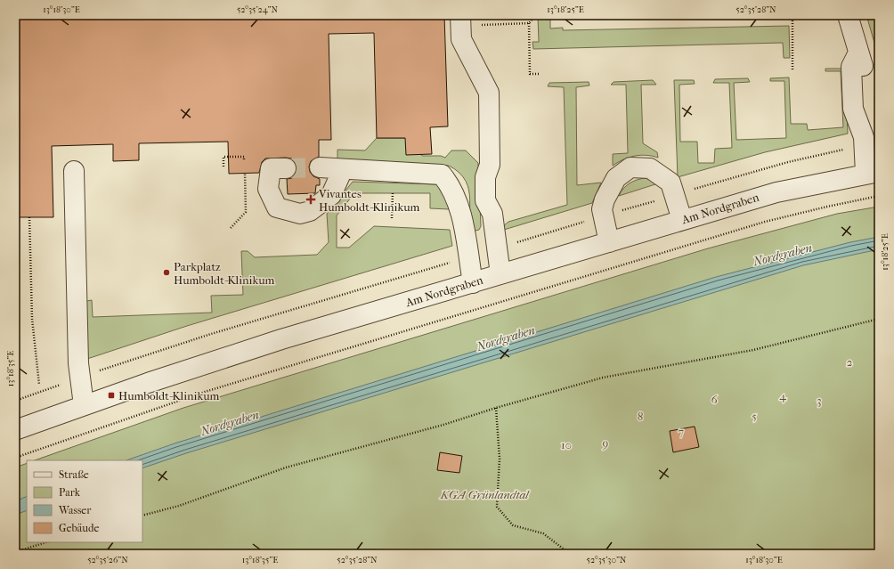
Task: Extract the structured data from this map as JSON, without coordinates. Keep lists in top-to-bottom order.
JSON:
{
  "streets": {
    "street": ["Am Nordgraben"]
  },
  "water": ["Nordgraben"],
  "parks": [
    "2",
    "4",
    "6",
    "3",
    "8",
    "5",
    "7",
    "9",
    "10",
    "KGA Grünlandtal"
  ],
  "places": {
    "health": ["Vivantes Humboldt-Klinikum"],
    "other": ["Parkplatz Humboldt-Klinikum"],
    "transit": ["Humboldt-Klinikum"]
  },
  "legend": [
    "Straße",
    "Park",
    "Wasser",
    "Gebäude"
  ],
  "coordinates": [
    "13°18'30\"E",
    "52°35'24\"N",
    "13°18'25\"E",
    "52°35'28\"N",
    "13°18'35\"E",
    "52°35'26\"N",
    "52°35'30\"N"
  ]
}
